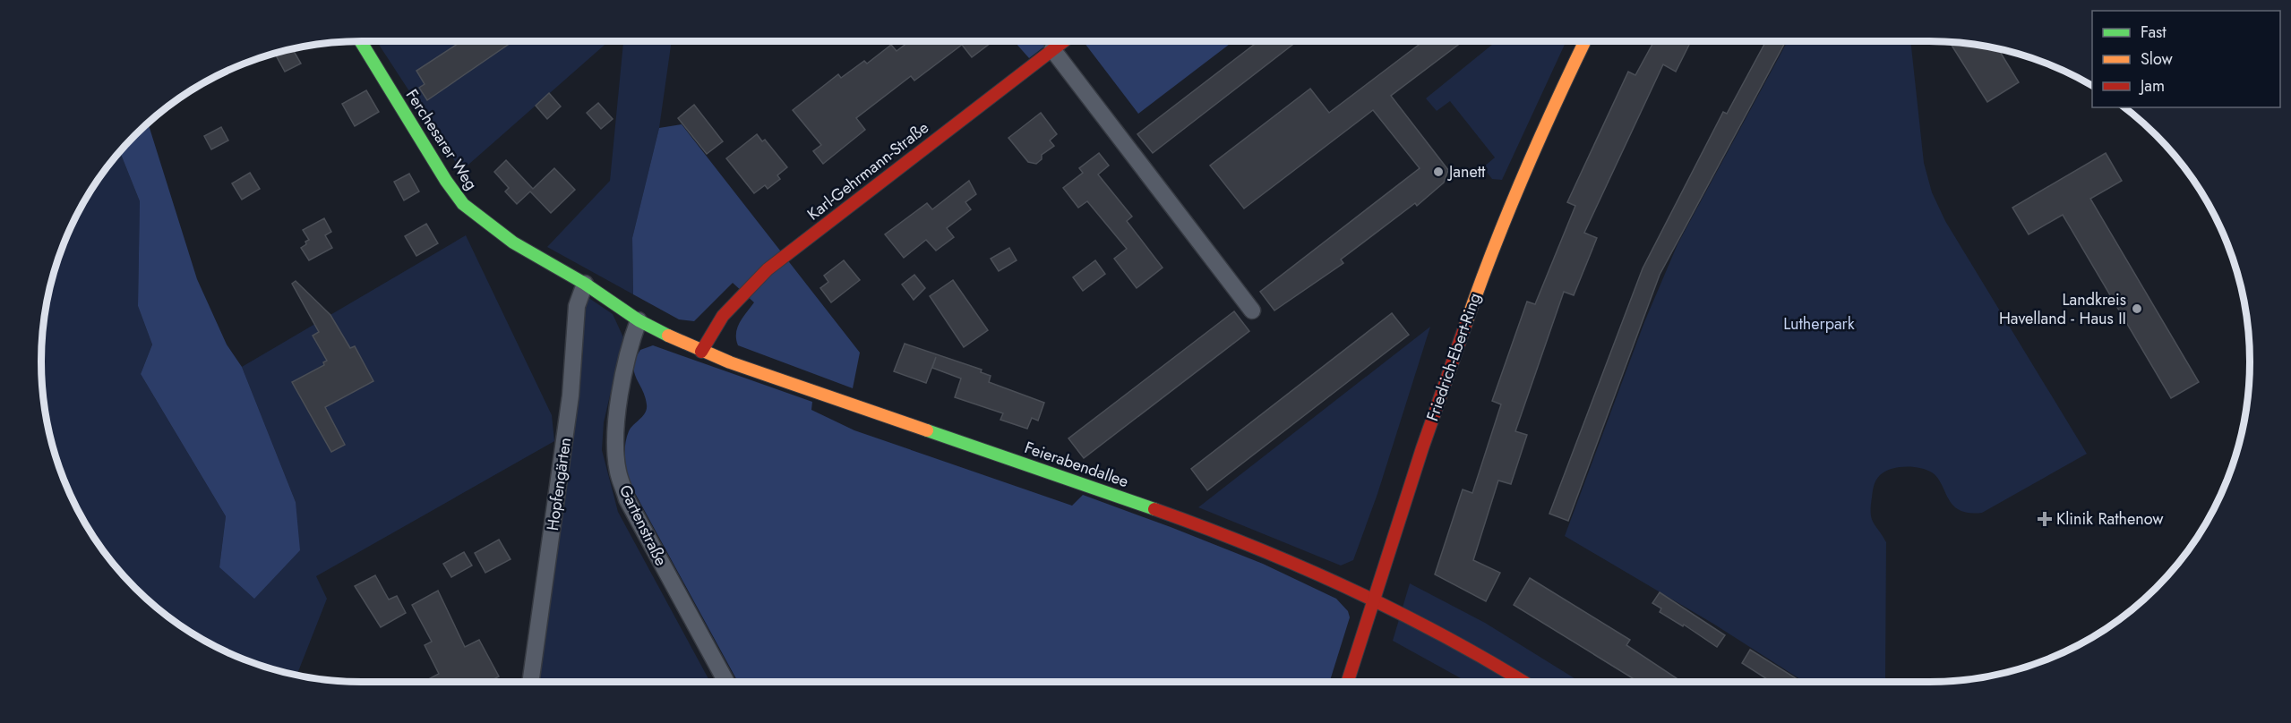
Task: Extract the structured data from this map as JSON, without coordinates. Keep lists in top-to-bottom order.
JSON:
{
  "streets": {
    "street": [
      "Ferchesarer Weg",
      "Karl-Gehrmann-Straße",
      "Friedrich-Ebert-Ring",
      "Feierabendallee",
      "Hopfengärten",
      "Gartenstraße"
    ]
  },
  "crossings": [
    ["Ferchesarer Weg", "Feierabendallee"],
    ["Ferchesarer Weg", "Hopfengärten"],
    ["Karl-Gehrmann-Straße", "Feierabendallee"],
    ["Friedrich-Ebert-Ring", "Feierabendallee"],
    ["Feierabendallee", "Gartenstraße"]
  ],
  "parks": ["Lutherpark"],
  "places": {
    "other": ["Janett", "Landkreis Havelland - Haus II"],
    "health": ["Klinik Rathenow"]
  },
  "legend": ["Fast", "Slow", "Jam"]
}
